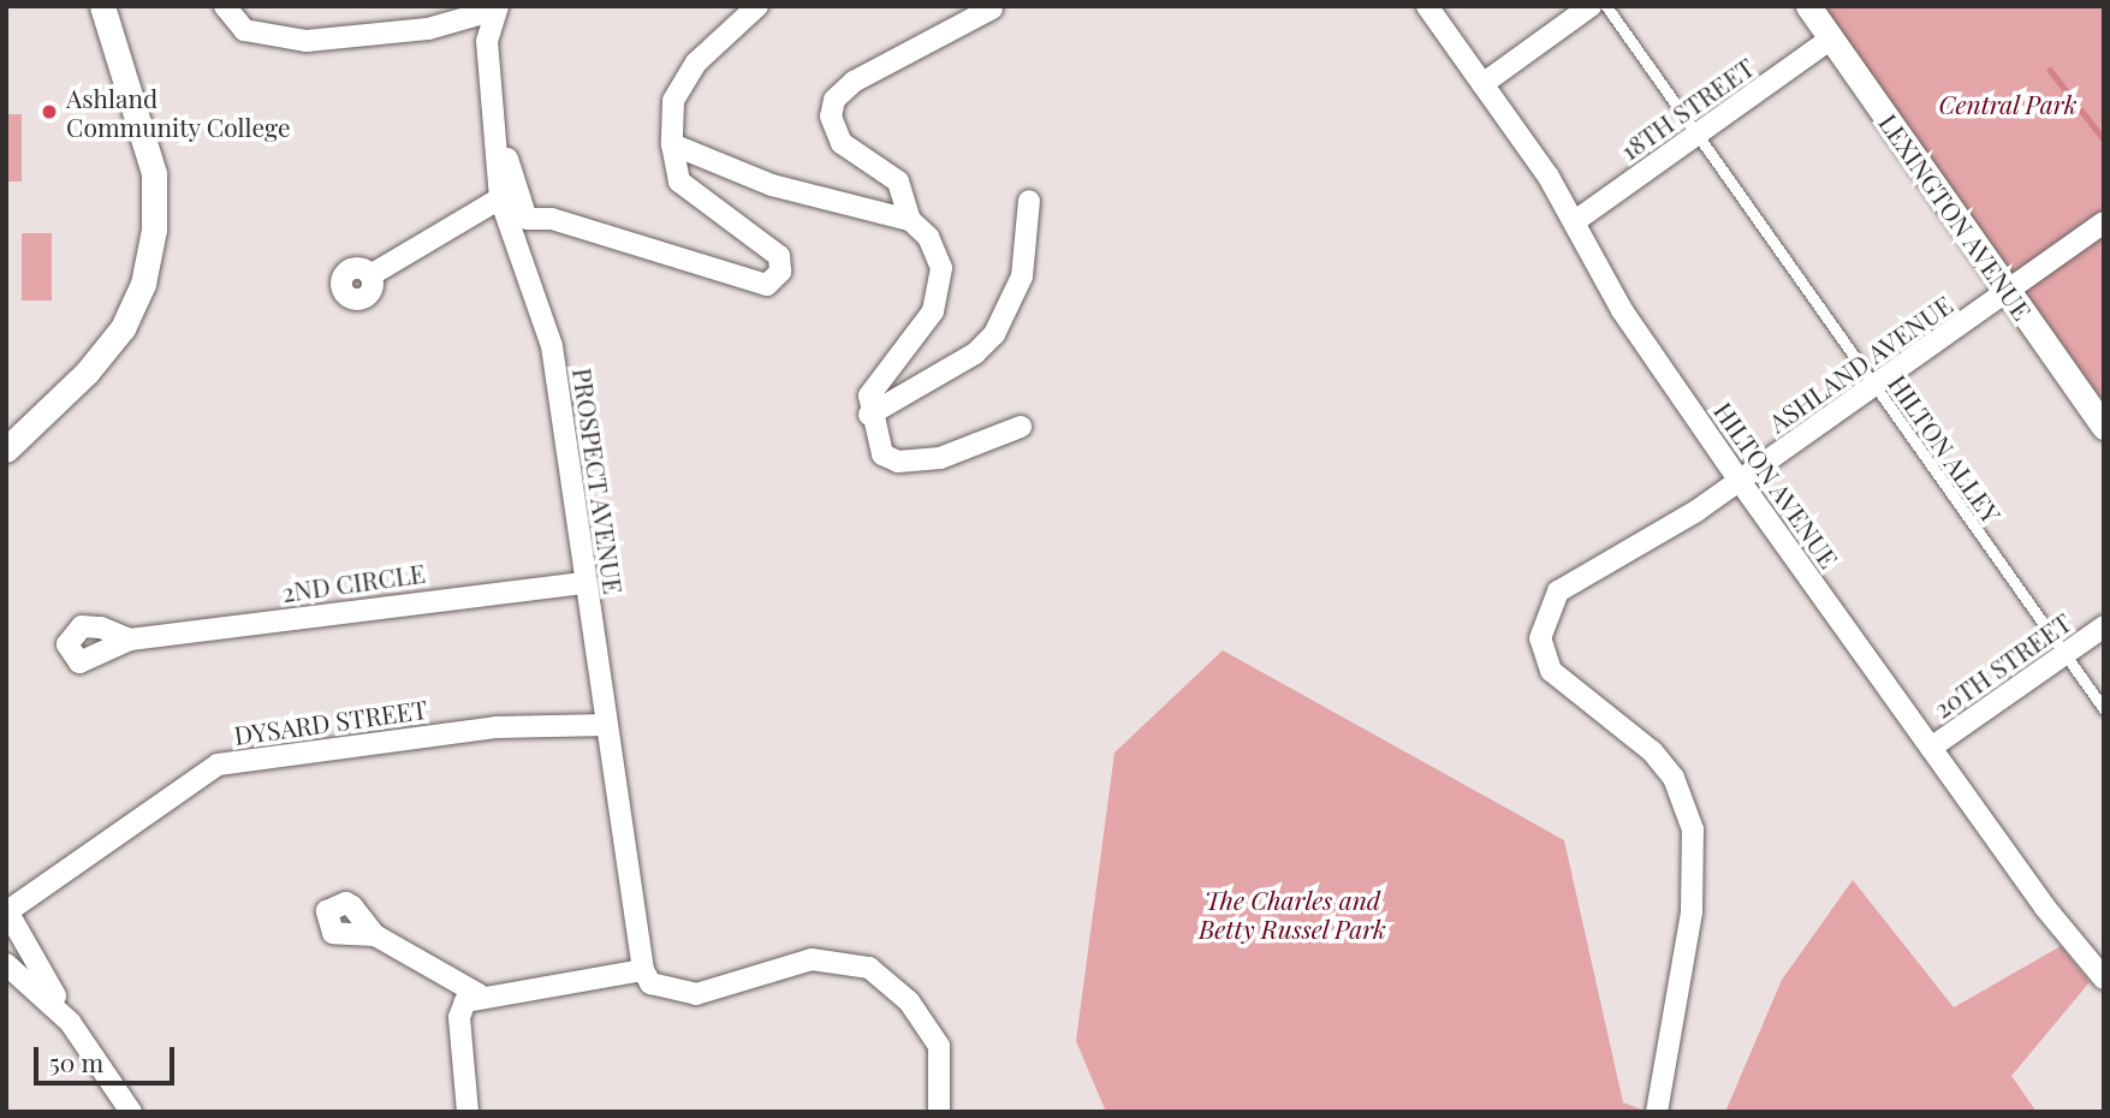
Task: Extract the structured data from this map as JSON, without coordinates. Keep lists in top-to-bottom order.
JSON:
{
  "streets": {
    "street": [
      "18TH STREET",
      "LEXINGTON AVENUE",
      "ASHLAND AVENUE",
      "PROSPECT AVENUE",
      "HILTON AVENUE",
      "2ND CIRCLE",
      "20TH STREET",
      "DYSARD STREET"
    ],
    "lane": ["HILTON ALLEY"]
  },
  "crossings": [
    ["18TH STREET", "LEXINGTON AVENUE"],
    ["18TH STREET", "HILTON ALLEY"],
    ["18TH STREET", "HILTON AVENUE"],
    ["LEXINGTON AVENUE", "ASHLAND AVENUE"],
    ["ASHLAND AVENUE", "HILTON ALLEY"],
    ["ASHLAND AVENUE", "HILTON AVENUE"],
    ["HILTON ALLEY", "20TH STREET"],
    ["PROSPECT AVENUE", "2ND CIRCLE"],
    ["PROSPECT AVENUE", "DYSARD STREET"],
    ["HILTON AVENUE", "20TH STREET"]
  ],
  "parks": ["Central Park", "The Charles and Betty Russel Park"],
  "places": ["Ashland Community College"],
  "scale_bar": "50 m"
}
